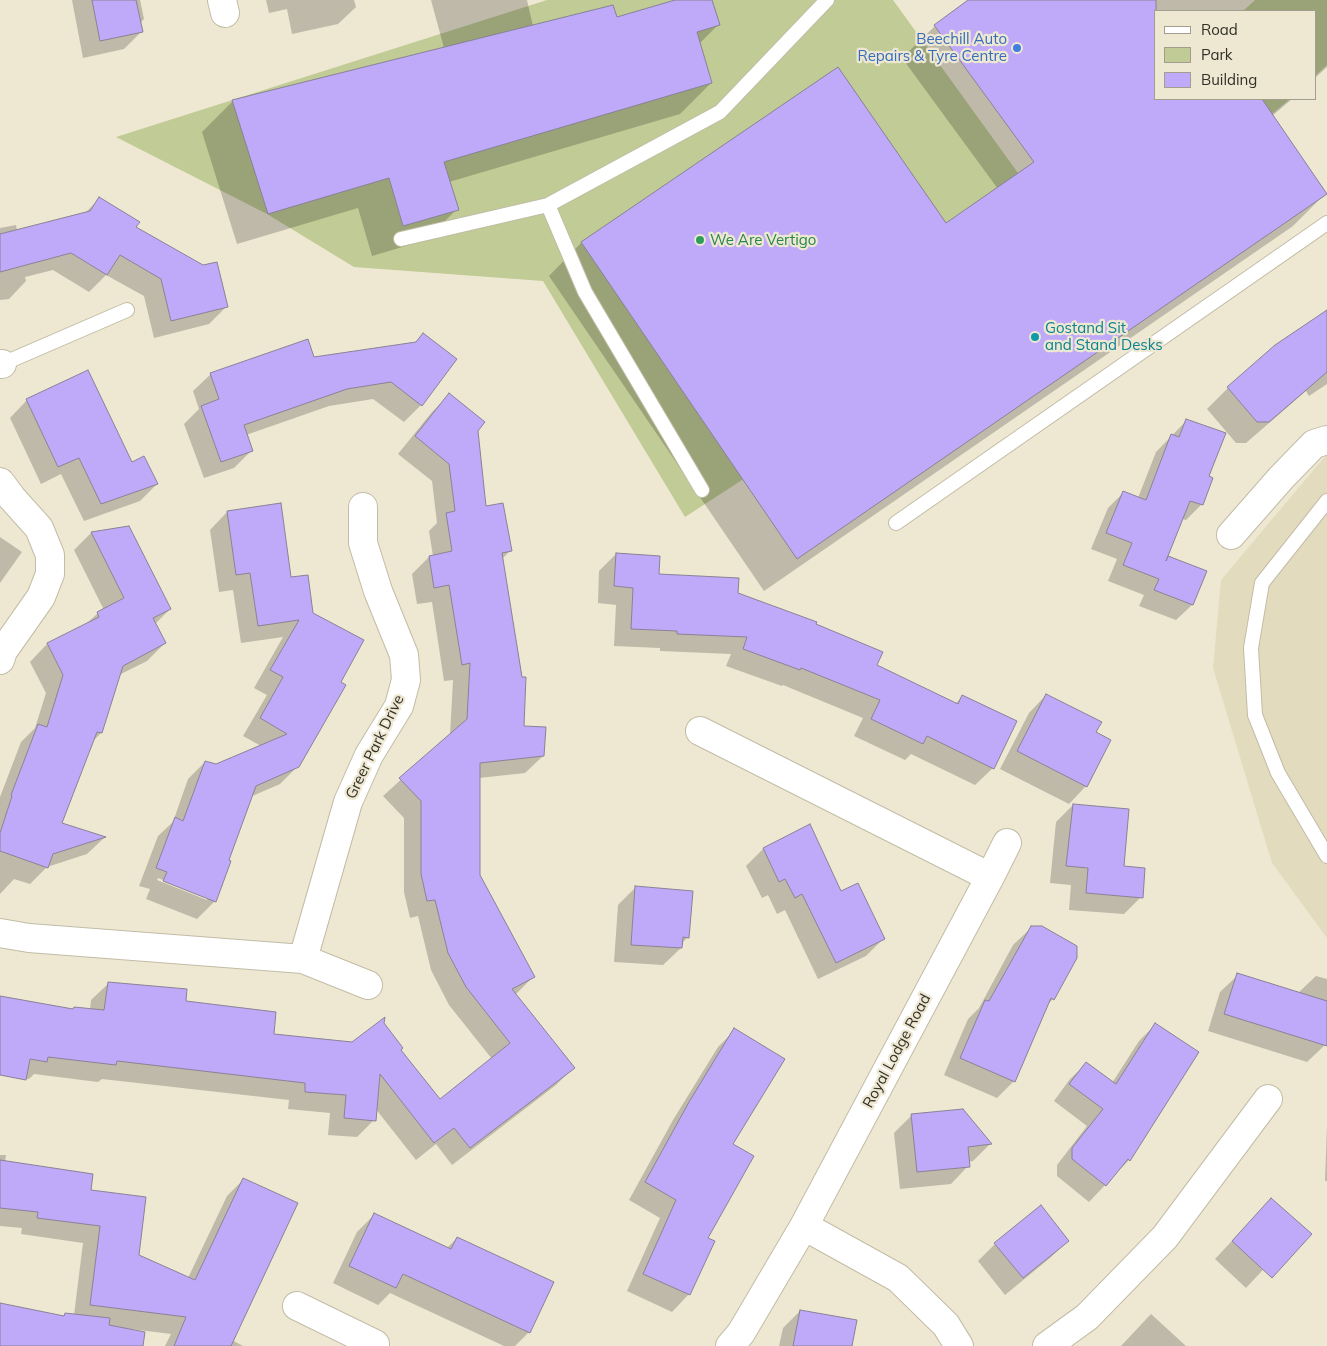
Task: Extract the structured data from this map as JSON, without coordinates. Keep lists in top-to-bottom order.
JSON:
{
  "streets": {
    "street": ["Greer Park Drive", "Royal Lodge Road"]
  },
  "places": ["Beechill Auto Repairs & Tyre Centre", "We Are Vertigo", "Gostand Sit and Stand Desks"],
  "legend": ["Road", "Park", "Building"]
}
